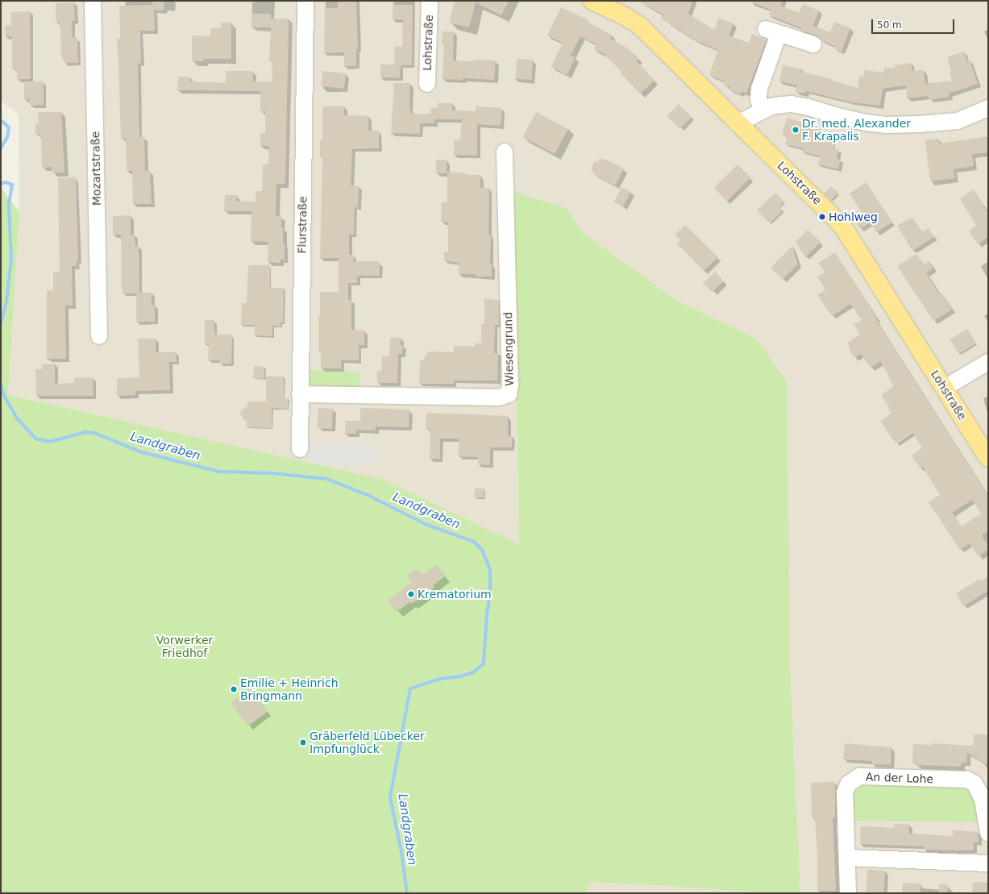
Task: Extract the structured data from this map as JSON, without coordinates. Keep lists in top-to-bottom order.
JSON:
{
  "streets": {
    "main road": ["Lohstraße"],
    "street": [
      "Mozartstraße",
      "Flurstraße",
      "Wiesengrund",
      "An der Lohe"
    ]
  },
  "crossings": [
    ["Flurstraße", "Wiesengrund"]
  ],
  "water": ["Landgraben"],
  "parks": ["Vorwerker Friedhof"],
  "places": [
    "Dr. med. Alexander F. Krapalis",
    "Hohlweg",
    "Krematorium",
    "Emilie + Heinrich Bringmann",
    "Gräberfeld Lübecker Impfunglück"
  ],
  "scale_bar": "50 m"
}
